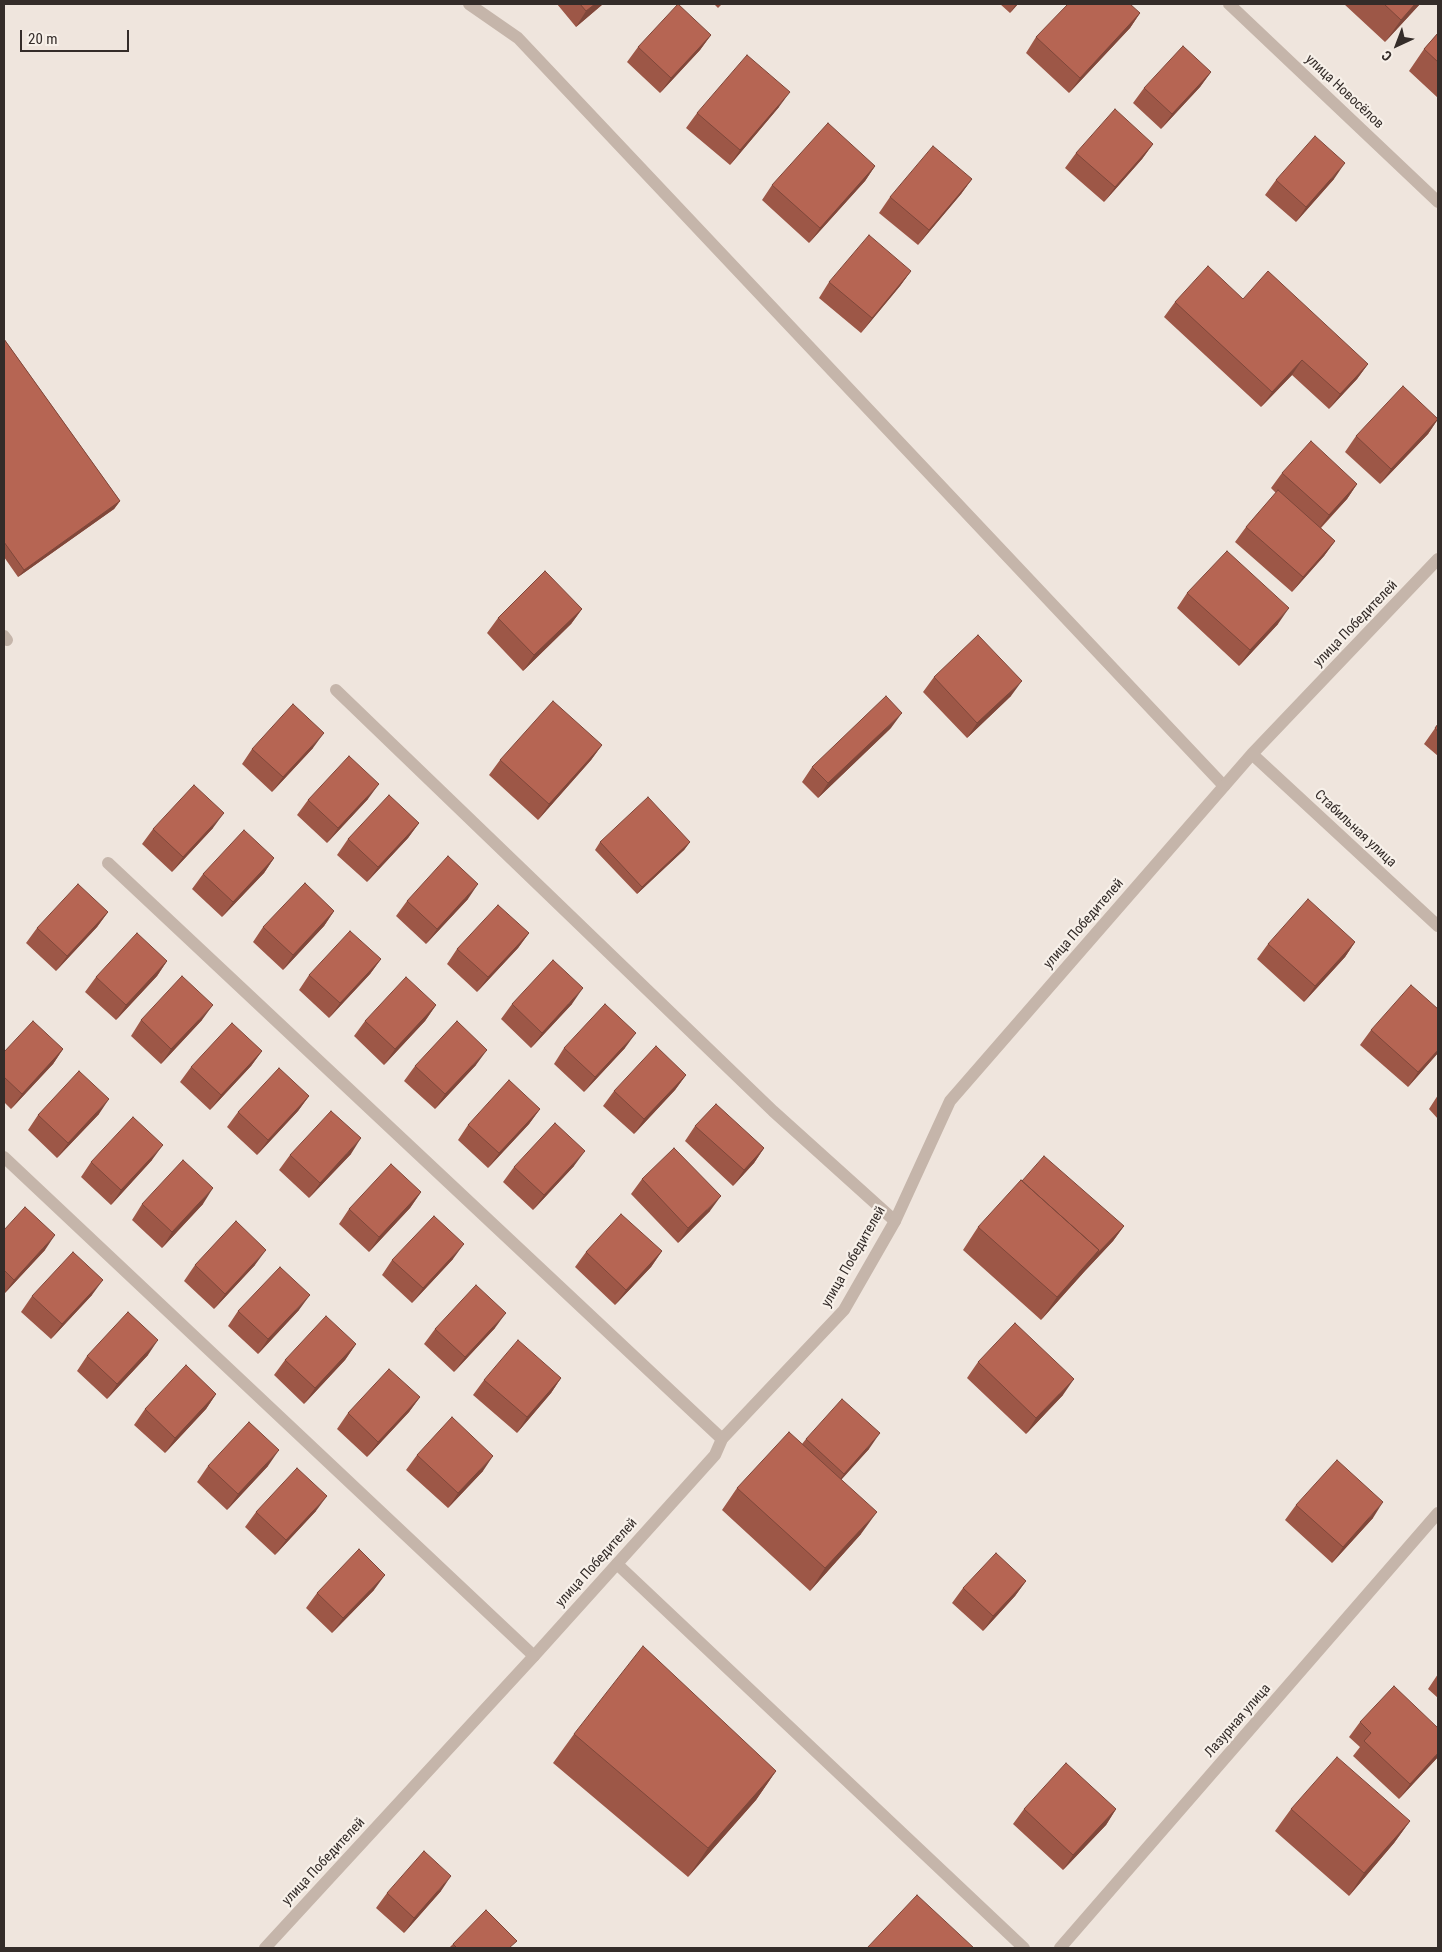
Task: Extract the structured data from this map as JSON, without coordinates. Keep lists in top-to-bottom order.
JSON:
{
  "streets": {
    "street": [
      "улица Новосёлов",
      "улица Победителей",
      "Стабильная улица",
      "Лазурная улица"
    ]
  },
  "crossings": [
    ["улица Победителей", "Стабильная улица"]
  ],
  "scale_bar": "20 m",
  "north": "bottom left"
}
